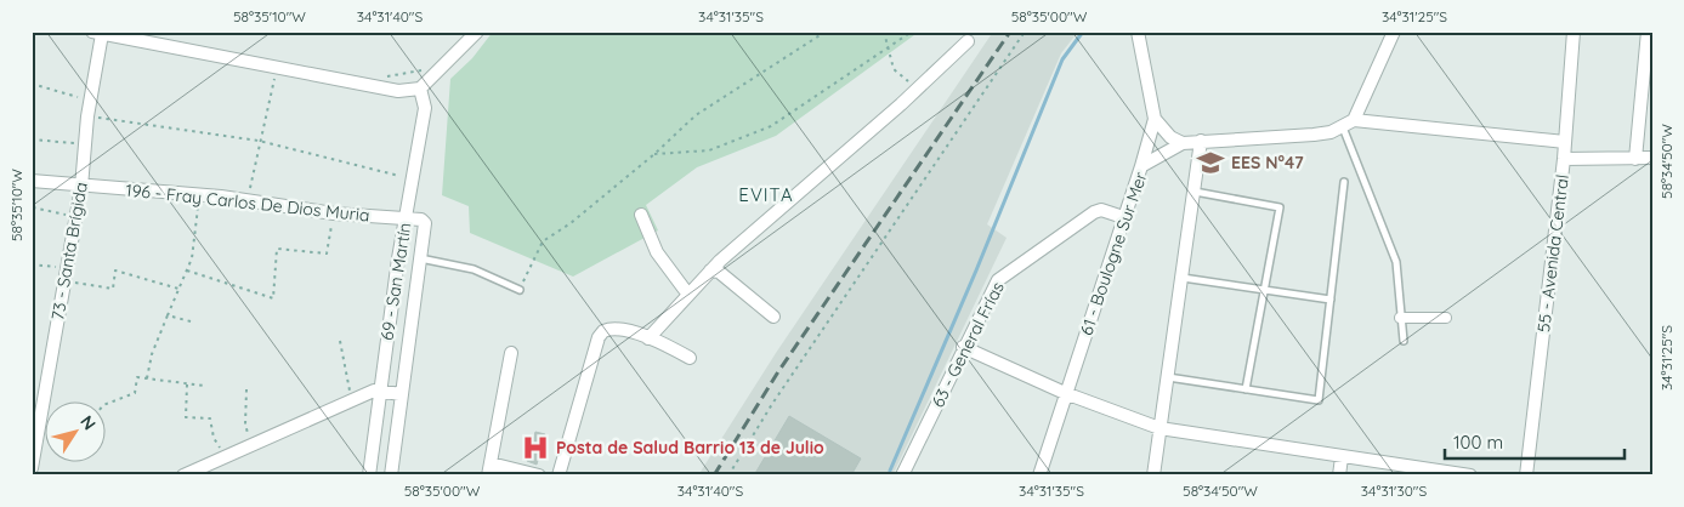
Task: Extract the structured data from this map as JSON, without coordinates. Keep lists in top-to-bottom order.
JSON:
{
  "streets": {
    "street": [
      "196 - Fray Carlos De Dios Muria",
      "73 - Santa Brígida",
      "61 - Boulogne Sur Mer",
      "55 - Avenida Central",
      "69 - San Martín",
      "63 - General Frías"
    ]
  },
  "crossings": [
    ["196 - Fray Carlos De Dios Muria", "73 - Santa Brígida"],
    ["196 - Fray Carlos De Dios Muria", "69 - San Martín"],
    ["61 - Boulogne Sur Mer", "55 - Avenida Central"],
    ["61 - Boulogne Sur Mer", "63 - General Frías"]
  ],
  "districts": ["EVITA"],
  "places": {
    "school or university": ["EES N°47"],
    "hospital": ["Posta de Salud Barrio 13 de Julio"]
  },
  "scale_bar": "100 m",
  "north": "top right",
  "coordinates": [
    "58°35'10\"W",
    "34°31'40\"S",
    "34°31'35\"S",
    "58°35'00\"W",
    "34°31'25\"S",
    "58°34'50\"W",
    "34°31'30\"S"
  ]
}
